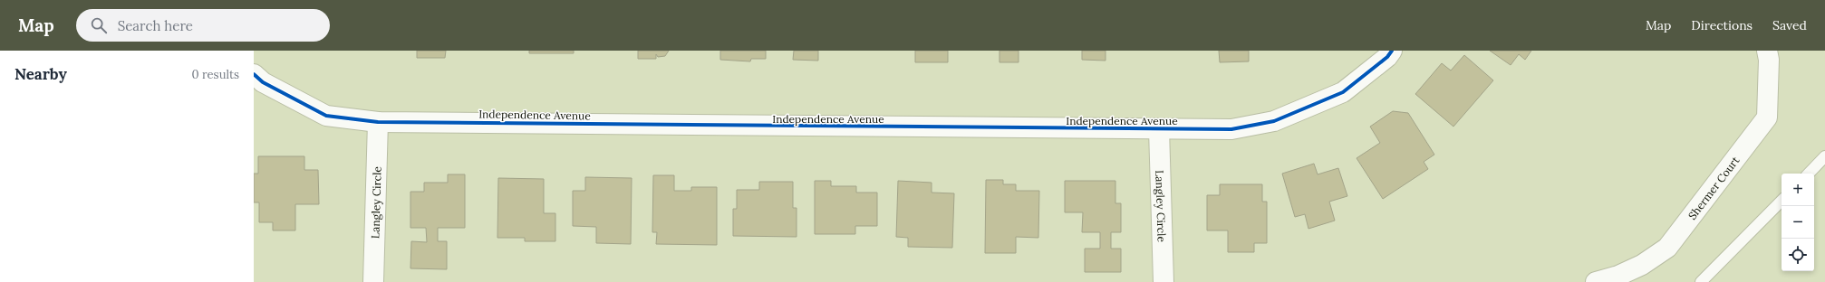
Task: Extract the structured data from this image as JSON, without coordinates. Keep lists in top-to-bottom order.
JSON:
{
  "streets": {
    "street": ["Independence Avenue", "Shermer Court", "Langley Circle"]
  },
  "crossings": [
    ["Independence Avenue", "Langley Circle"]
  ],
  "page": {
    "header": "Map",
    "search": "Search here",
    "nav": ["Map", "Directions", "Saved"],
    "heading": ["Nearby", "0 results"],
    "map_buttons": ["+", "−"]
  }
}
